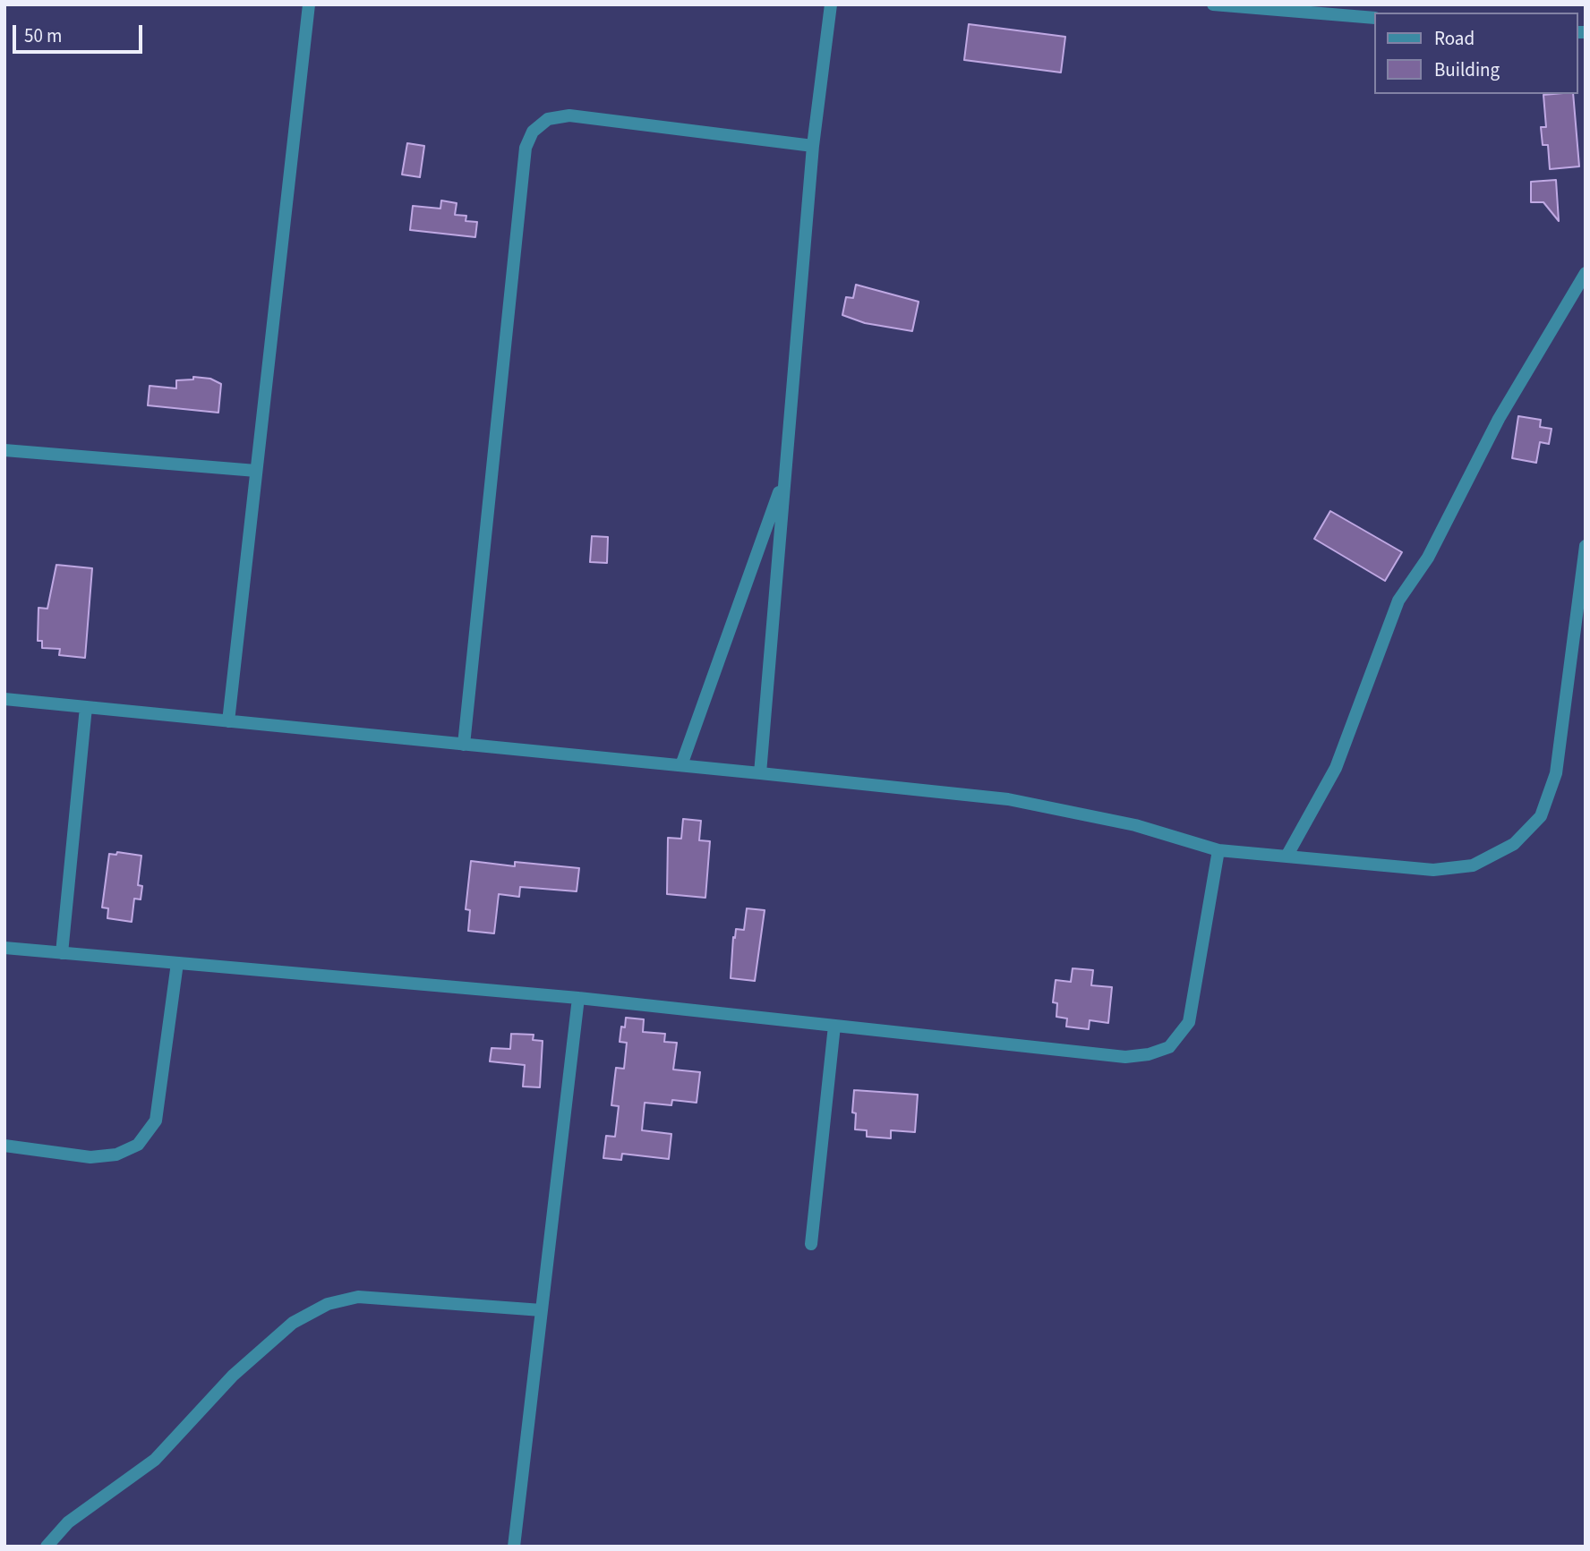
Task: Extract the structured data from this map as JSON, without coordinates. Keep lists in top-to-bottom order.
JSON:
{
  "legend": ["Road", "Building"],
  "scale_bar": "50 m"
}
